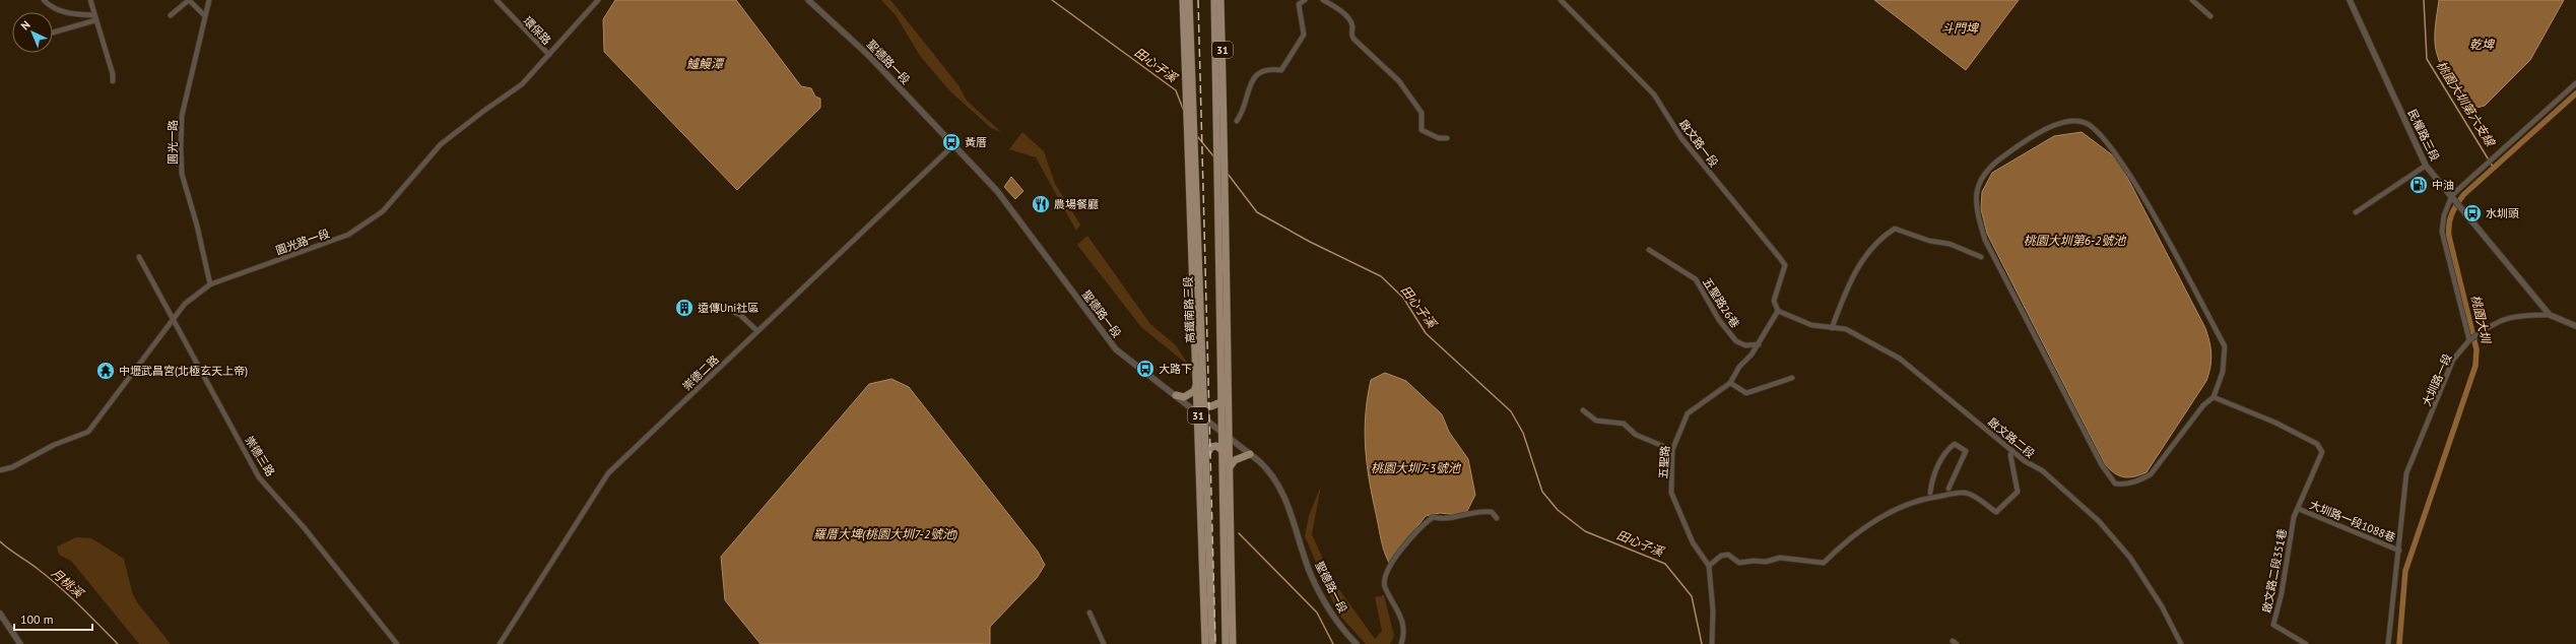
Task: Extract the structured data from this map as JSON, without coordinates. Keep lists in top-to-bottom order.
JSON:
{
  "streets": {
    "main road": ["31", "高鐵南路三段"],
    "street": [
      "環保路",
      "聖德路一段",
      "民權路三段",
      "圓光一路",
      "啟文路一段",
      "圓光路一段",
      "五聖路26巷",
      "崇德二路",
      "大圳路一段",
      "啟文路二段",
      "崇德三路",
      "五聖路",
      "大圳路一段1088巷",
      "啟文路二段351巷"
    ]
  },
  "crossings": [
    ["環保路", "圓光路一段"],
    ["31", "聖德路一段"],
    ["聖德路一段", "高鐵南路三段"],
    ["聖德路一段", "崇德二路"],
    ["民權路三段", "大圳路一段"],
    ["圓光一路", "圓光路一段"],
    ["啟文路一段", "啟文路二段"],
    ["啟文路一段", "五聖路"],
    ["圓光路一段", "崇德三路"],
    ["五聖路26巷", "五聖路"],
    ["大圳路一段", "大圳路一段1088巷"],
    ["啟文路二段", "五聖路"],
    ["大圳路一段1088巷", "啟文路二段351巷"]
  ],
  "water": [
    "斗門埤",
    "乾埤",
    "鱸鰻潭",
    "田心子溪",
    "桃園大圳第六支線",
    "桃園大圳第6-2號池",
    "桃園大圳",
    "桃園大圳7-3號池",
    "羅厝大埤(桃園大圳7-2號池)",
    "月桃溪"
  ],
  "places": {
    "bus stop": ["黃厝", "水圳頭", "大路下"],
    "fuel station": ["中油"],
    "restaurant": ["農場餐廳"],
    "building": ["遠傳Uni社區"],
    "temple": ["中壢武昌宮(北極玄天上帝)"]
  },
  "scale_bar": "100 m",
  "north": "top left"
}
